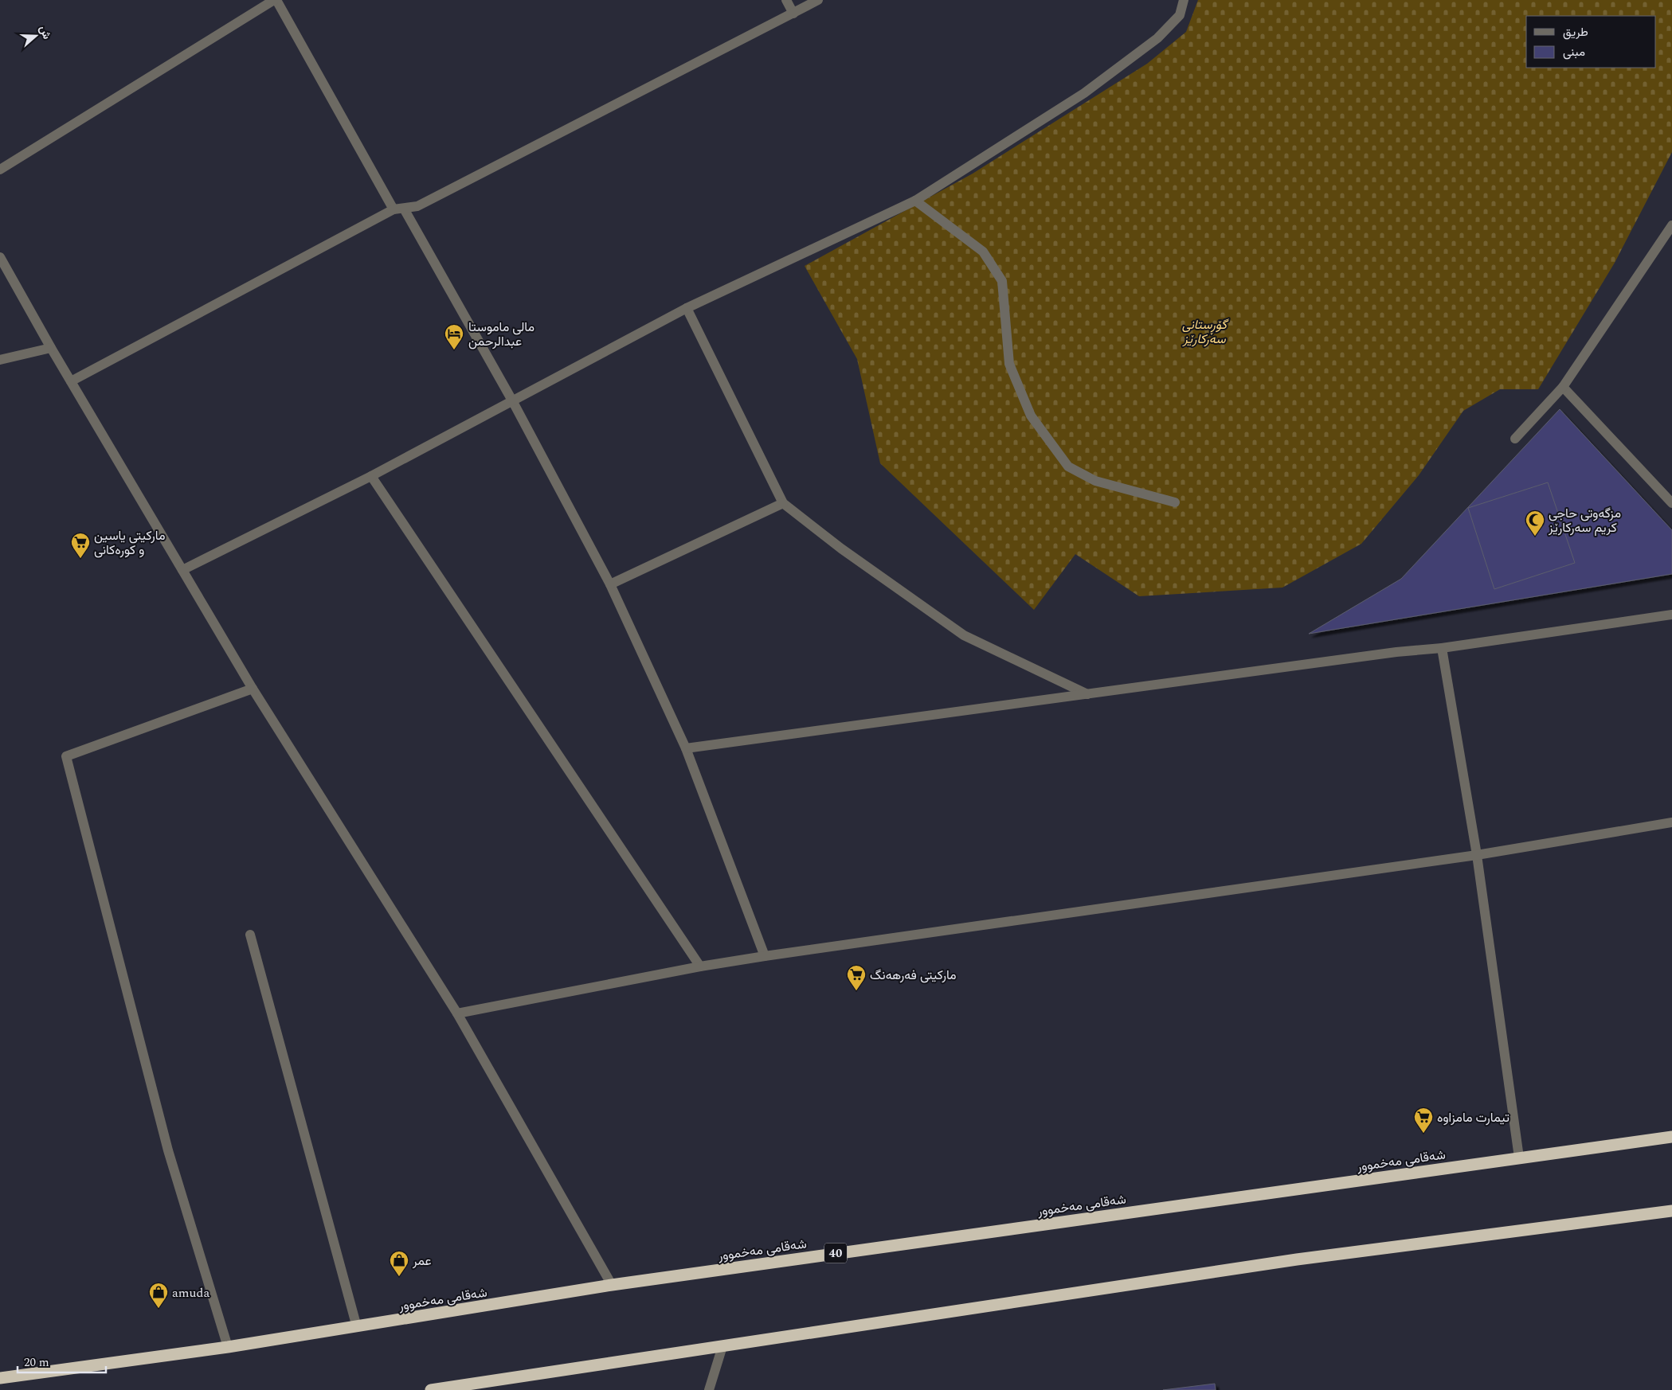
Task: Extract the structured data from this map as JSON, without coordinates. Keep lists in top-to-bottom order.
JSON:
{
  "streets": {
    "highway": ["شەقامی مەخموور", "40"]
  },
  "parks": ["گۆڕستانی سەرکارێز"],
  "places": {
    "hotel": ["مالى ماموستا عبدالرحمن"],
    "mosque": ["مزگه‌وتی حاجی كریم سه‌ركارێز"],
    "supermarket": ["مارکیتی یاسین و کورەکانی", "مارکیتی فەرهەنگ", "تیمارت مامزاوە"],
    "shop": ["عمر", "amuda"]
  },
  "legend": ["طريق", "مبنى"],
  "scale_bar": "20 m",
  "north": "right"
}
